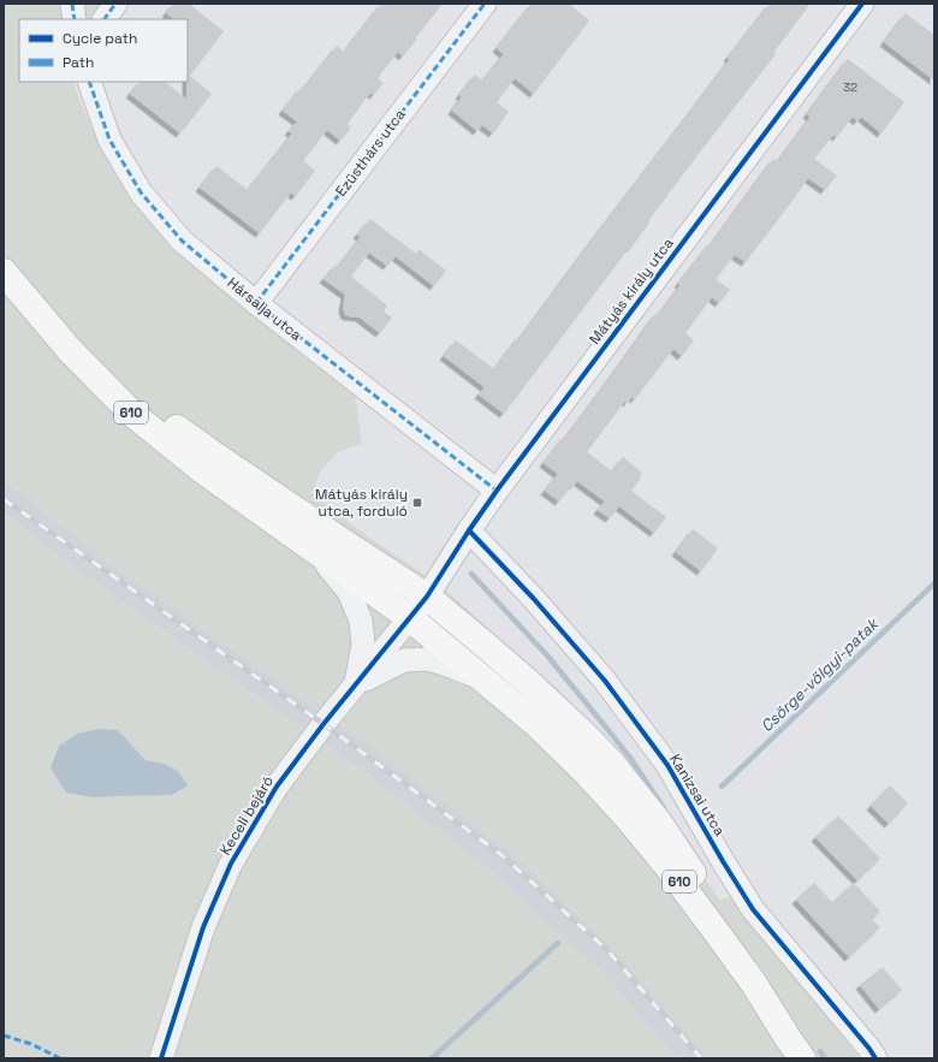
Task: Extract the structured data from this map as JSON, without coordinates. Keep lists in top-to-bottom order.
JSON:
{
  "streets": {
    "main road": ["610"],
    "street": [
      "Ezüsthárs utca",
      "Mátyás király utca",
      "Hársalja utca",
      "Kanizsai utca",
      "Keceli bejáró"
    ]
  },
  "crossings": [
    ["Ezüsthárs utca", "Hársalja utca"],
    ["Mátyás király utca", "Hársalja utca"],
    ["Mátyás király utca", "610"],
    ["Mátyás király utca", "Kanizsai utca"],
    ["Mátyás király utca", "Keceli bejáró"],
    ["610", "Keceli bejáró"]
  ],
  "water": ["Csörge-völgyi-patak"],
  "places": {
    "transit": ["Mátyás király utca, forduló"]
  },
  "house_numbers": ["32"],
  "legend": ["Cycle path", "Path"]
}
